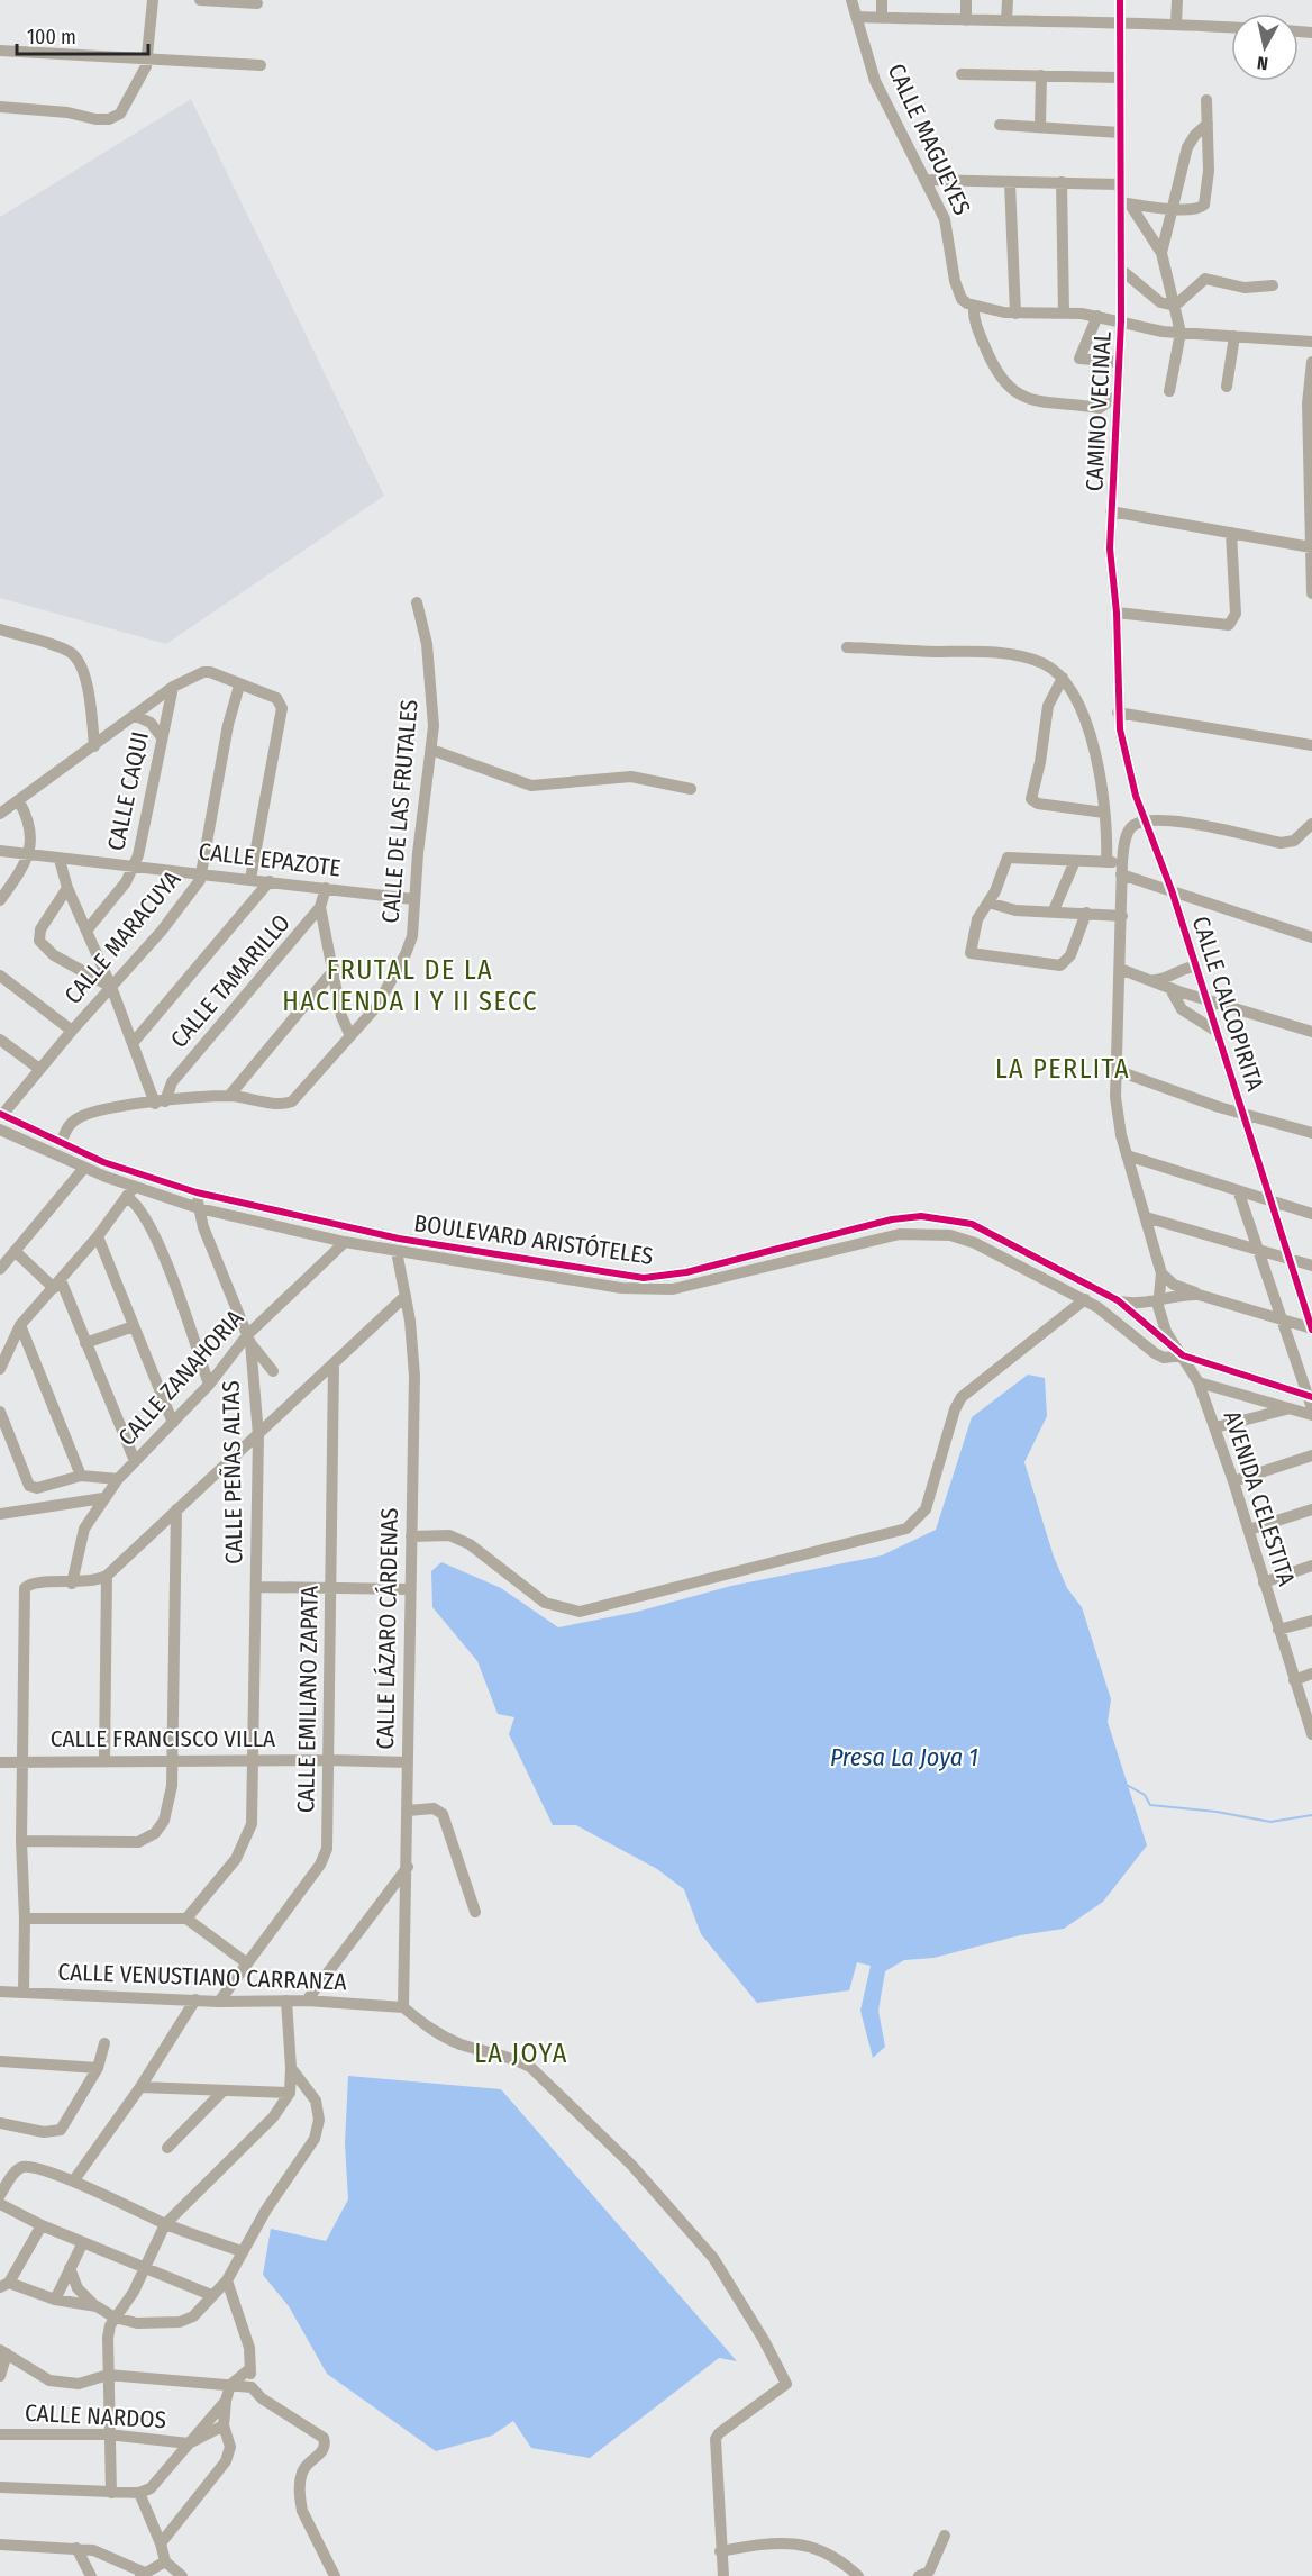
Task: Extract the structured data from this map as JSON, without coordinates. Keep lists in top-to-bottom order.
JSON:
{
  "streets": {
    "street": [
      "CALLE MAGUEYES",
      "CAMINO VECINAL",
      "CALLE CAQUI",
      "CALLE DE LAS FRUTALES",
      "CALLE EPAZOTE",
      "CALLE MARACUYA",
      "CALLE TAMARILLO",
      "CALLE CALCOPIRITA",
      "BOULEVARD ARISTÓTELES",
      "CALLE ZANAHORIA",
      "CALLE PEÑAS ALTAS",
      "AVENIDA CELESTITA",
      "CALLE LÁZARO CÁRDENAS",
      "CALLE EMILIANO ZAPATA",
      "CALLE FRANCISCO VILLA",
      "CALLE VENUSTIANO CARRANZA",
      "CALLE NARDOS"
    ]
  },
  "crossings": [
    ["CAMINO VECINAL", "CALLE CALCOPIRITA"],
    ["CALLE CAQUI", "CALLE EPAZOTE"],
    ["CALLE DE LAS FRUTALES", "CALLE EPAZOTE"],
    ["CALLE DE LAS FRUTALES", "CALLE TAMARILLO"],
    ["CALLE DE LAS FRUTALES", "BOULEVARD ARISTÓTELES"],
    ["CALLE EPAZOTE", "CALLE MARACUYA"],
    ["CALLE EPAZOTE", "CALLE TAMARILLO"],
    ["CALLE MARACUYA", "BOULEVARD ARISTÓTELES"],
    ["BOULEVARD ARISTÓTELES", "CALLE ZANAHORIA"],
    ["BOULEVARD ARISTÓTELES", "CALLE PEÑAS ALTAS"],
    ["BOULEVARD ARISTÓTELES", "AVENIDA CELESTITA"],
    ["BOULEVARD ARISTÓTELES", "CALLE LÁZARO CÁRDENAS"],
    ["CALLE ZANAHORIA", "CALLE PEÑAS ALTAS"],
    ["CALLE PEÑAS ALTAS", "CALLE FRANCISCO VILLA"],
    ["CALLE LÁZARO CÁRDENAS", "CALLE FRANCISCO VILLA"],
    ["CALLE LÁZARO CÁRDENAS", "CALLE VENUSTIANO CARRANZA"],
    ["CALLE EMILIANO ZAPATA", "CALLE FRANCISCO VILLA"],
    ["CALLE EMILIANO ZAPATA", "CALLE VENUSTIANO CARRANZA"]
  ],
  "districts": ["FRUTAL DE LA HACIENDA I Y II SECC", "LA PERLITA", "LA JOYA"],
  "water": ["Presa La Joya 1"],
  "scale_bar": "100 m",
  "north": "bottom"
}
